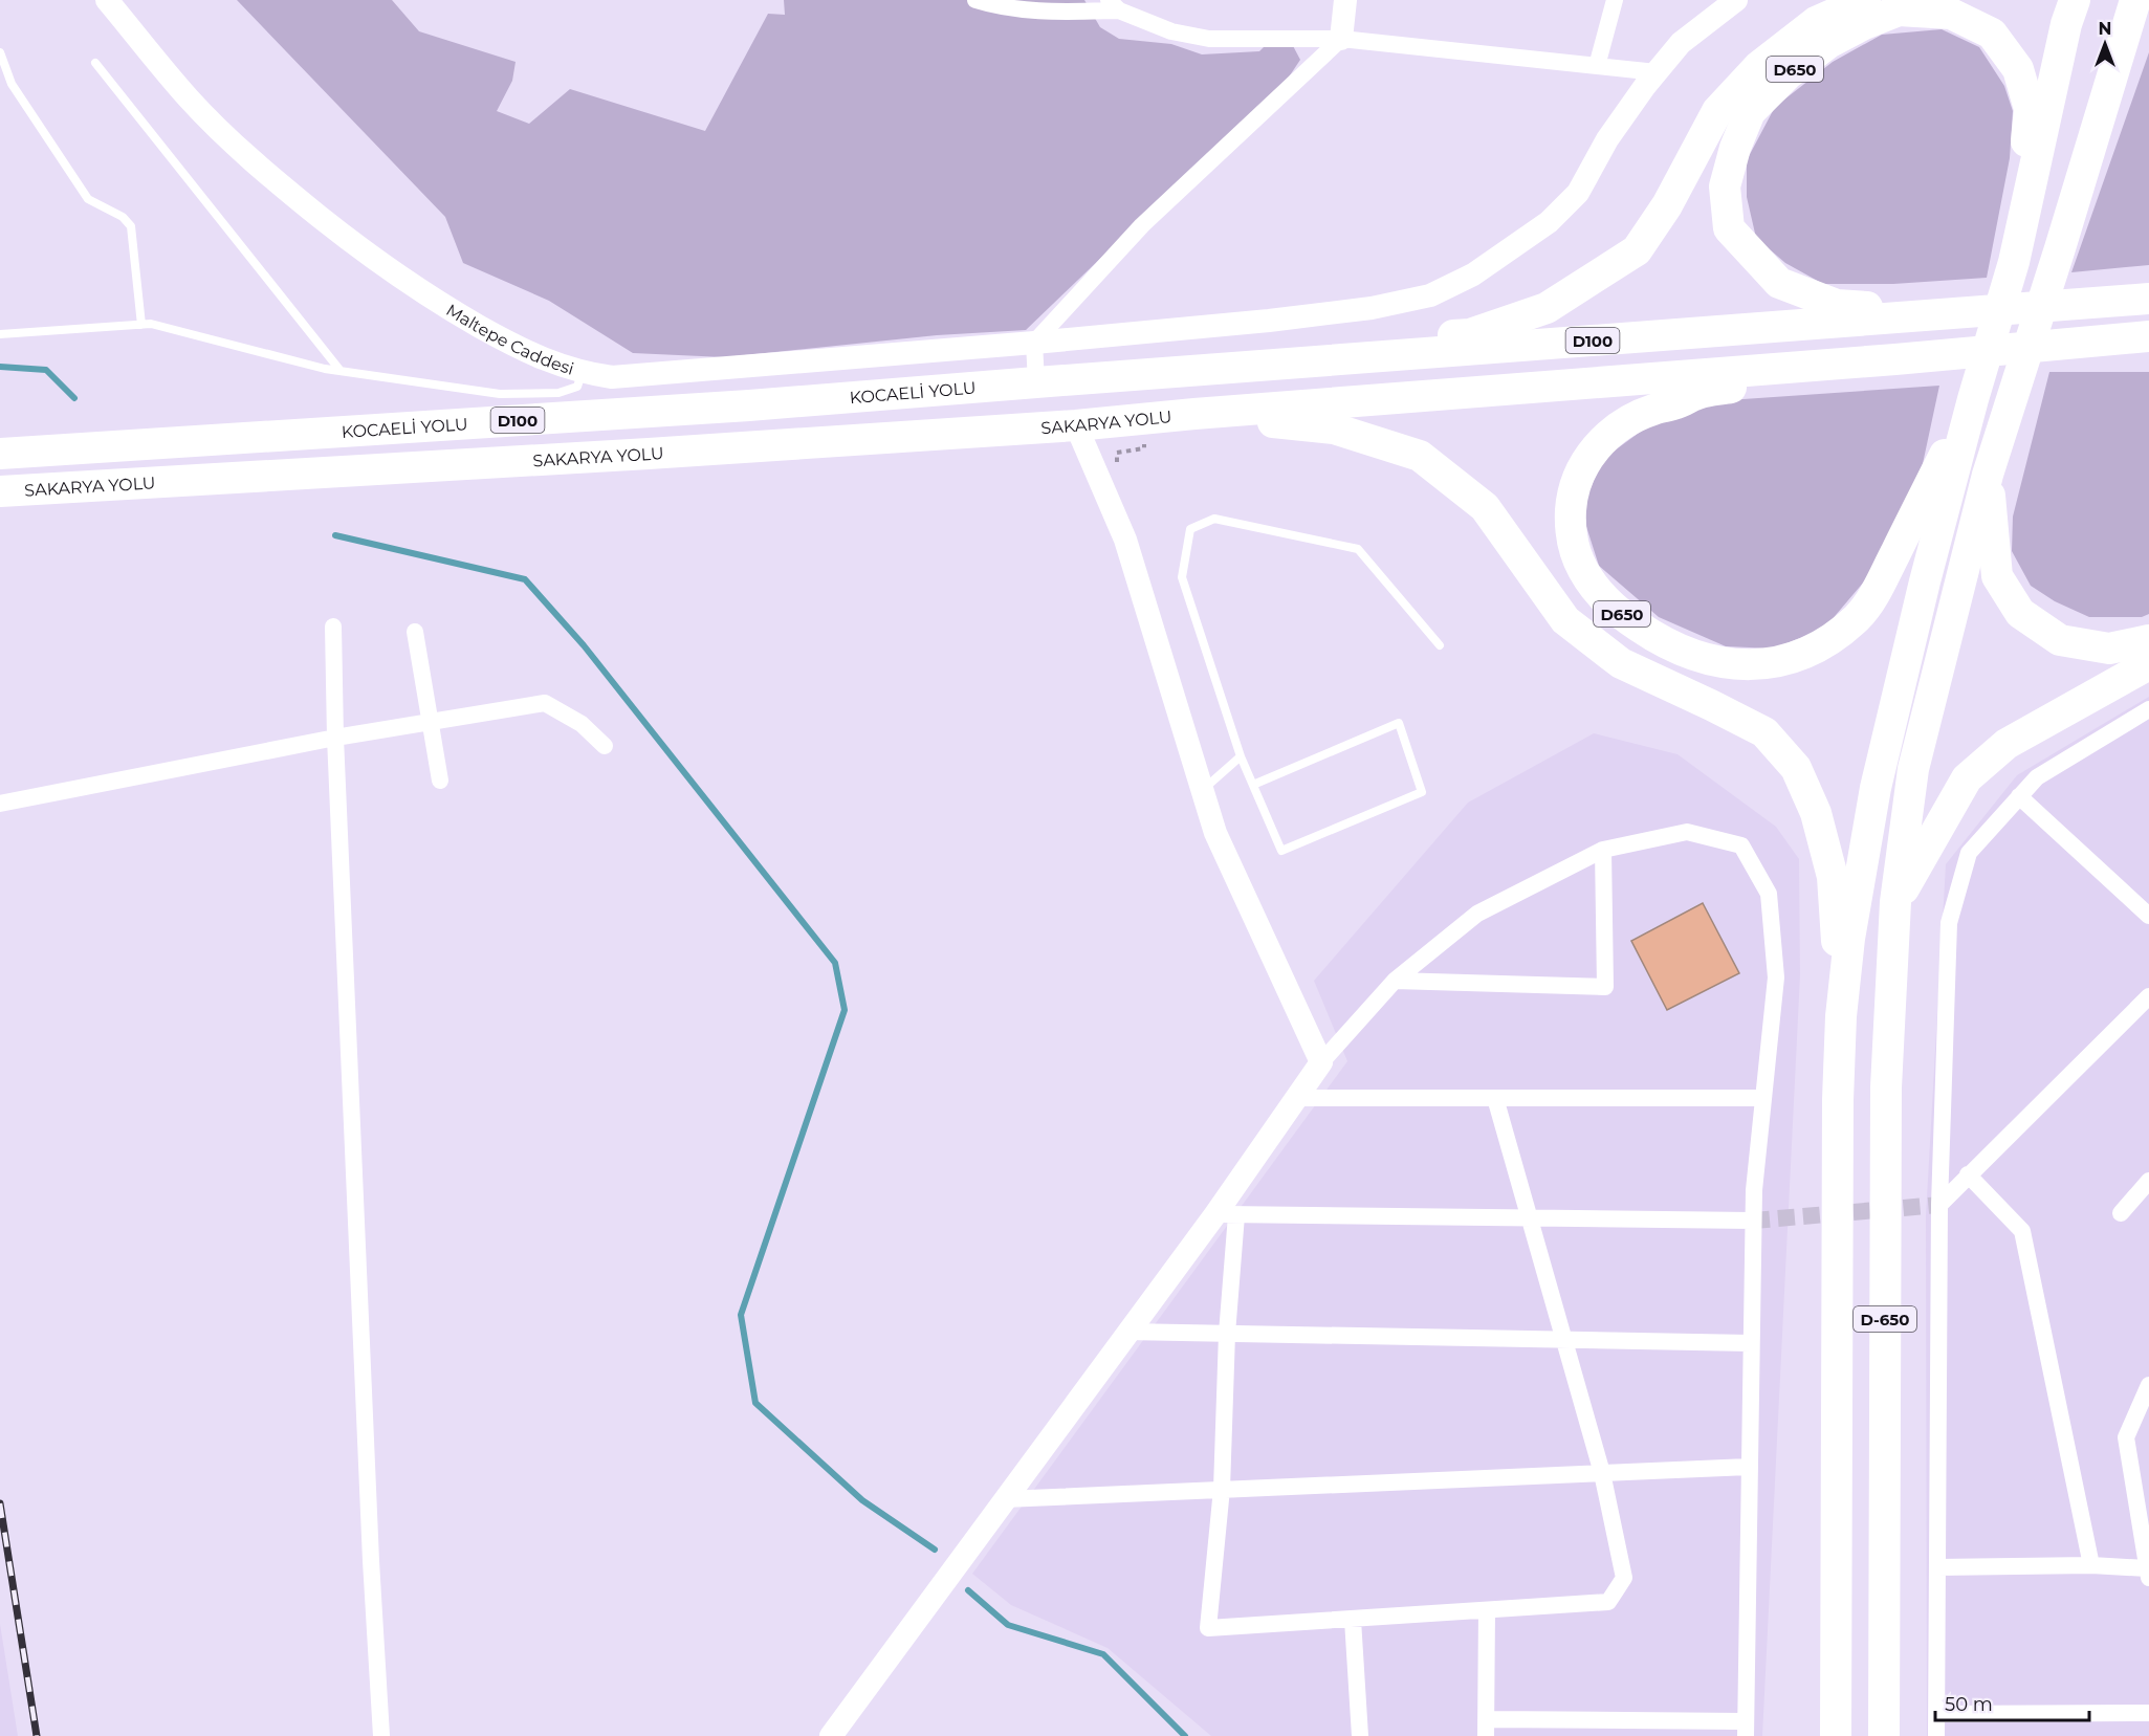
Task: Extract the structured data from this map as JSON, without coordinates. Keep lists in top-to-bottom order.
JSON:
{
  "streets": {
    "highway": [
      "D650",
      "D100",
      "KOCAELİ YOLU",
      "SAKARYA YOLU",
      "D-650"
    ],
    "street": ["Maltepe Caddesi"]
  },
  "crossings": [
    ["D650", "D100"],
    ["D650", "KOCAELİ YOLU"],
    ["D650", "SAKARYA YOLU"],
    ["D650", "D-650"],
    ["D100", "KOCAELİ YOLU"]
  ],
  "scale_bar": "50 m",
  "north": "top"
}
